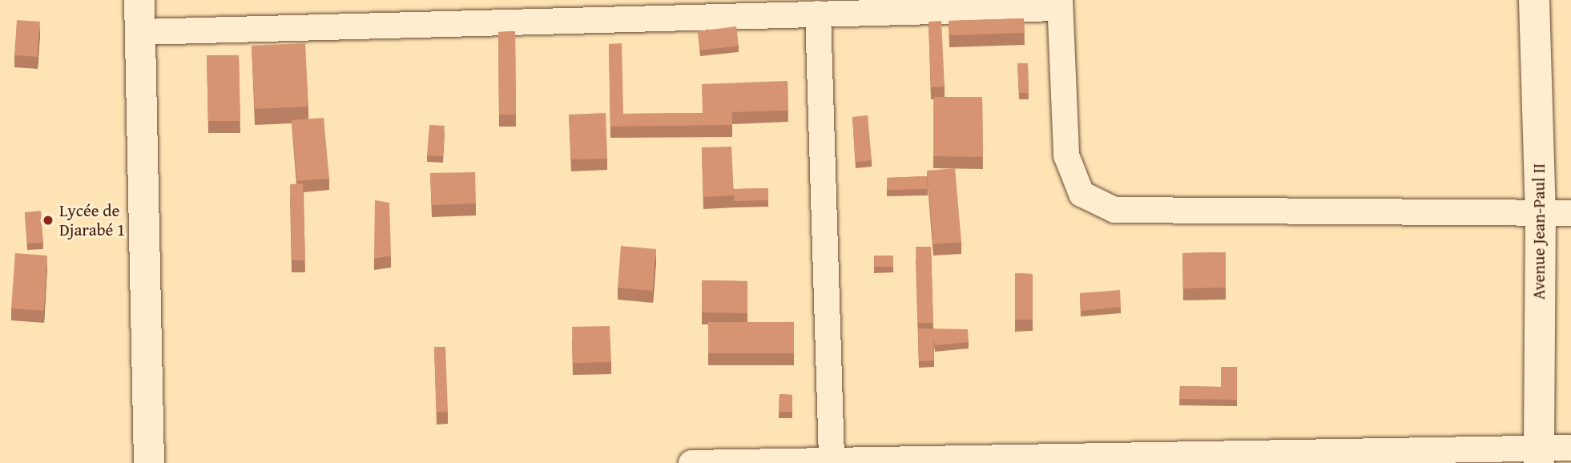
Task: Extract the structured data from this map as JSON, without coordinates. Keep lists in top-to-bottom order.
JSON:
{
  "streets": {
    "street": ["Avenue Jean-Paul II"]
  },
  "places": ["Lycée de Djarabé 1"]
}
